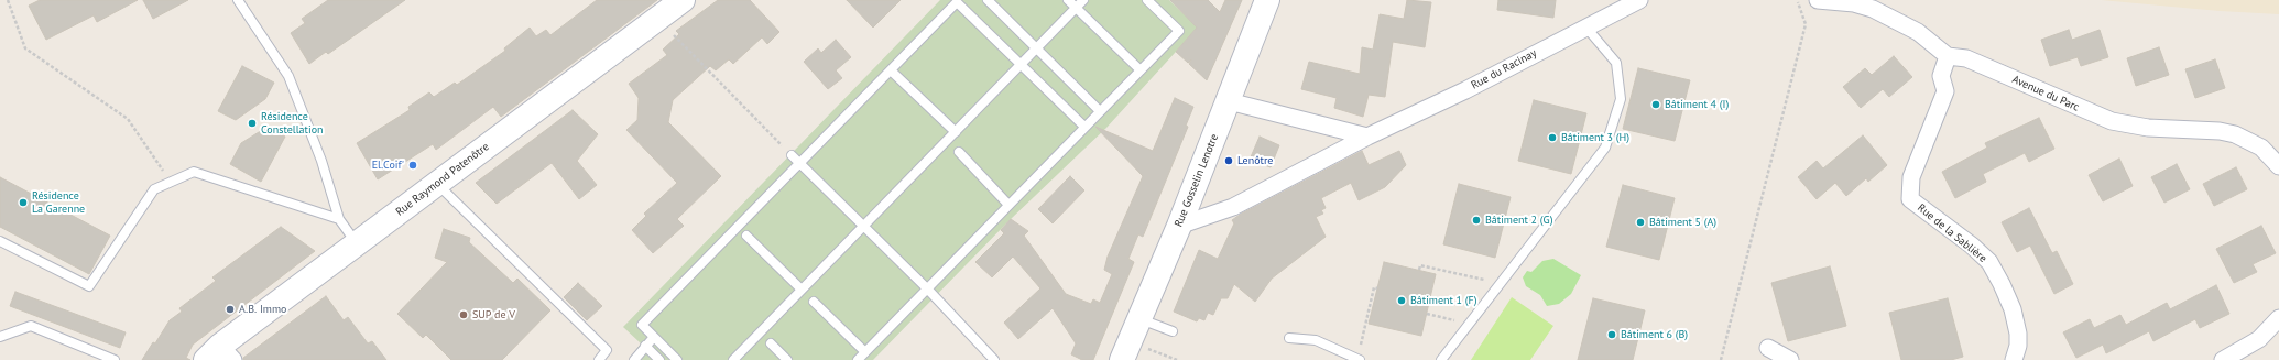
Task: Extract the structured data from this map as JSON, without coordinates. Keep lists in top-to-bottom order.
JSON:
{
  "streets": {
    "main road": ["Rue Raymond Patenôtre", "Rue Gosselin Lenotre"],
    "street": ["Rue du Racinay", "Avenue du Parc", "Rue de la Sablière"]
  },
  "crossings": [
    ["Rue du Racinay", "Rue Gosselin Lenotre"],
    ["Avenue du Parc", "Rue de la Sablière"]
  ],
  "places": [
    "Bâtiment 4 (I)",
    "Résidence Constellation",
    "Bâtiment 3 (H)",
    "Lenôtre",
    "El.Coif'",
    "Résidence La Garenne",
    "Bâtiment 2 (G)",
    "Bâtiment 5 (A)",
    "Bâtiment 1 (F)",
    "A.B. Immo",
    "SUP de V",
    "Bâtiment 6 (B)"
  ]
}
